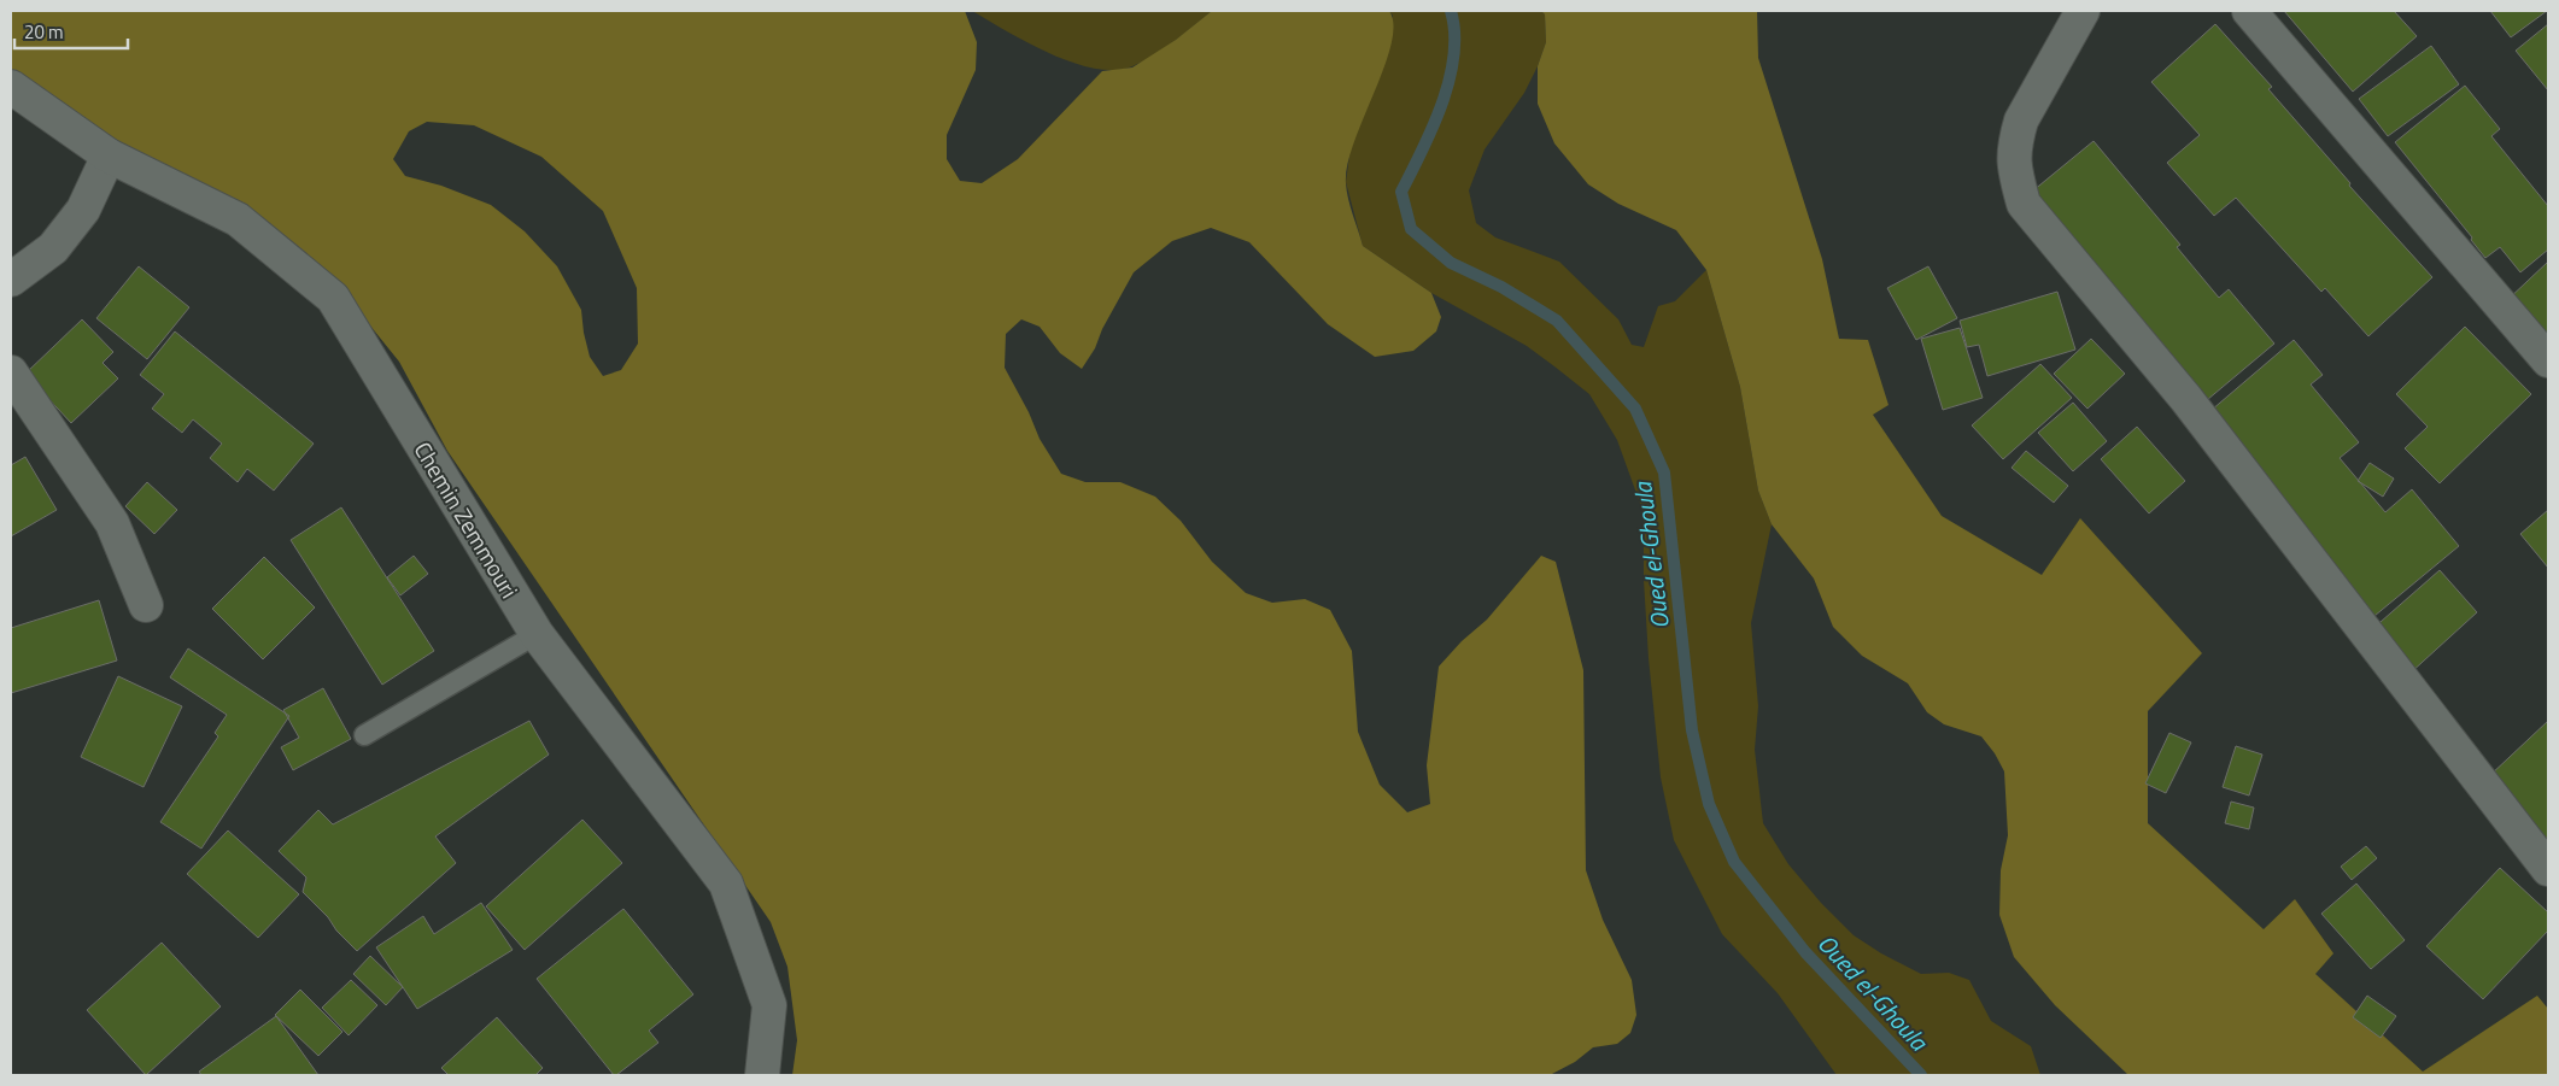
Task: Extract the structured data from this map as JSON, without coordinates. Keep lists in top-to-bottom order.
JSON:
{
  "streets": {
    "street": ["Chemin Zemmouri"]
  },
  "water": ["Oued el-Ghoula"],
  "scale_bar": "20 m"
}
